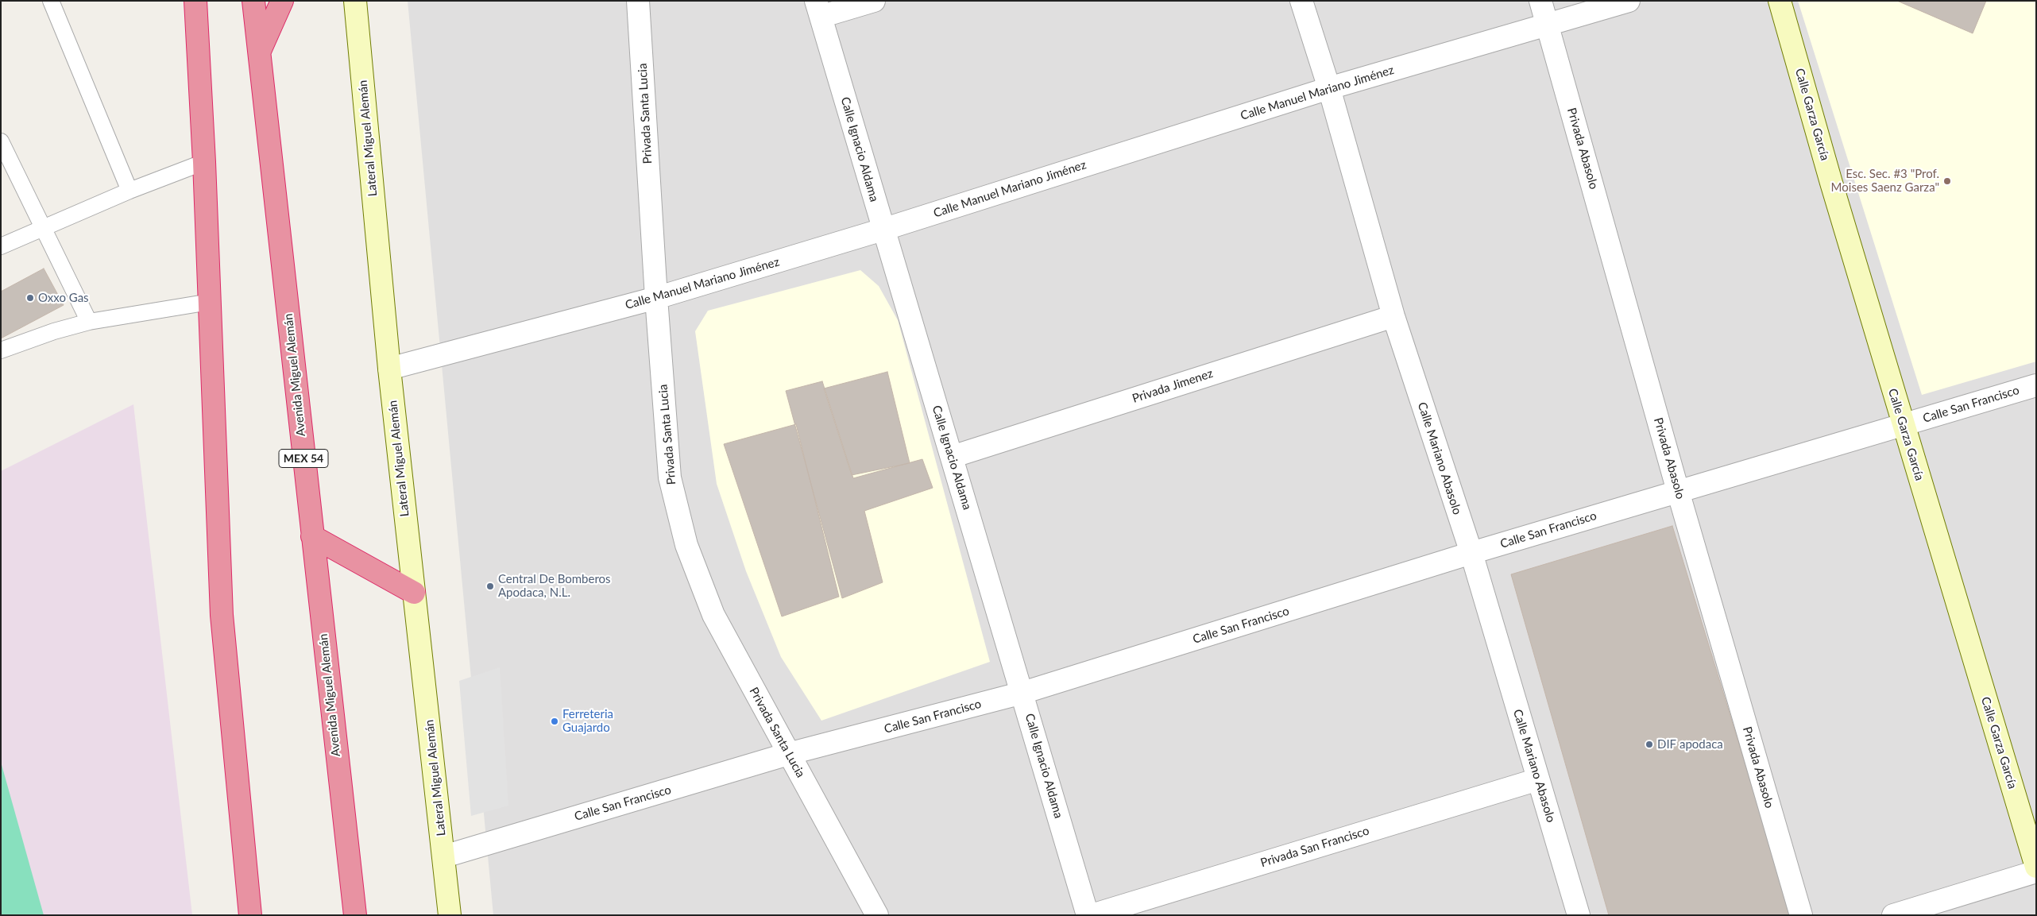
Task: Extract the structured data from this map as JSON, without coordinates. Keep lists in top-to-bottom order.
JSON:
{
  "streets": {
    "highway": ["Avenida Miguel Alemán", "MEX 54"],
    "street": [
      "Calle Manuel Mariano Jiménez",
      "Privada Santa Lucia",
      "Calle Garza García",
      "Lateral Miguel Alemán",
      "Privada Abasolo",
      "Calle Ignacio Aldama",
      "Privada Jimenez",
      "Calle San Francisco",
      "Calle Mariano Abasolo",
      "Privada San Francisco"
    ]
  },
  "crossings": [
    ["Calle Manuel Mariano Jiménez", "Privada Santa Lucia"],
    ["Calle Manuel Mariano Jiménez", "Lateral Miguel Alemán"],
    ["Calle Manuel Mariano Jiménez", "Privada Abasolo"],
    ["Calle Manuel Mariano Jiménez", "Calle Ignacio Aldama"],
    ["Calle Manuel Mariano Jiménez", "Calle Mariano Abasolo"],
    ["Privada Santa Lucia", "Calle San Francisco"],
    ["Calle Garza García", "Calle San Francisco"],
    ["Lateral Miguel Alemán", "Calle San Francisco"],
    ["Privada Abasolo", "Calle San Francisco"],
    ["Calle Ignacio Aldama", "Privada Jimenez"],
    ["Calle Ignacio Aldama", "Calle San Francisco"],
    ["Privada Jimenez", "Calle Mariano Abasolo"],
    ["Calle San Francisco", "Calle Mariano Abasolo"],
    ["Calle Mariano Abasolo", "Privada San Francisco"]
  ],
  "places": [
    "Esc. Sec. #3 \"Prof. Moises Saenz Garza\"",
    "Oxxo Gas",
    "Central De Bomberos Apodaca, N.L.",
    "Ferreteria Guajardo",
    "DIF apodaca"
  ]
}
